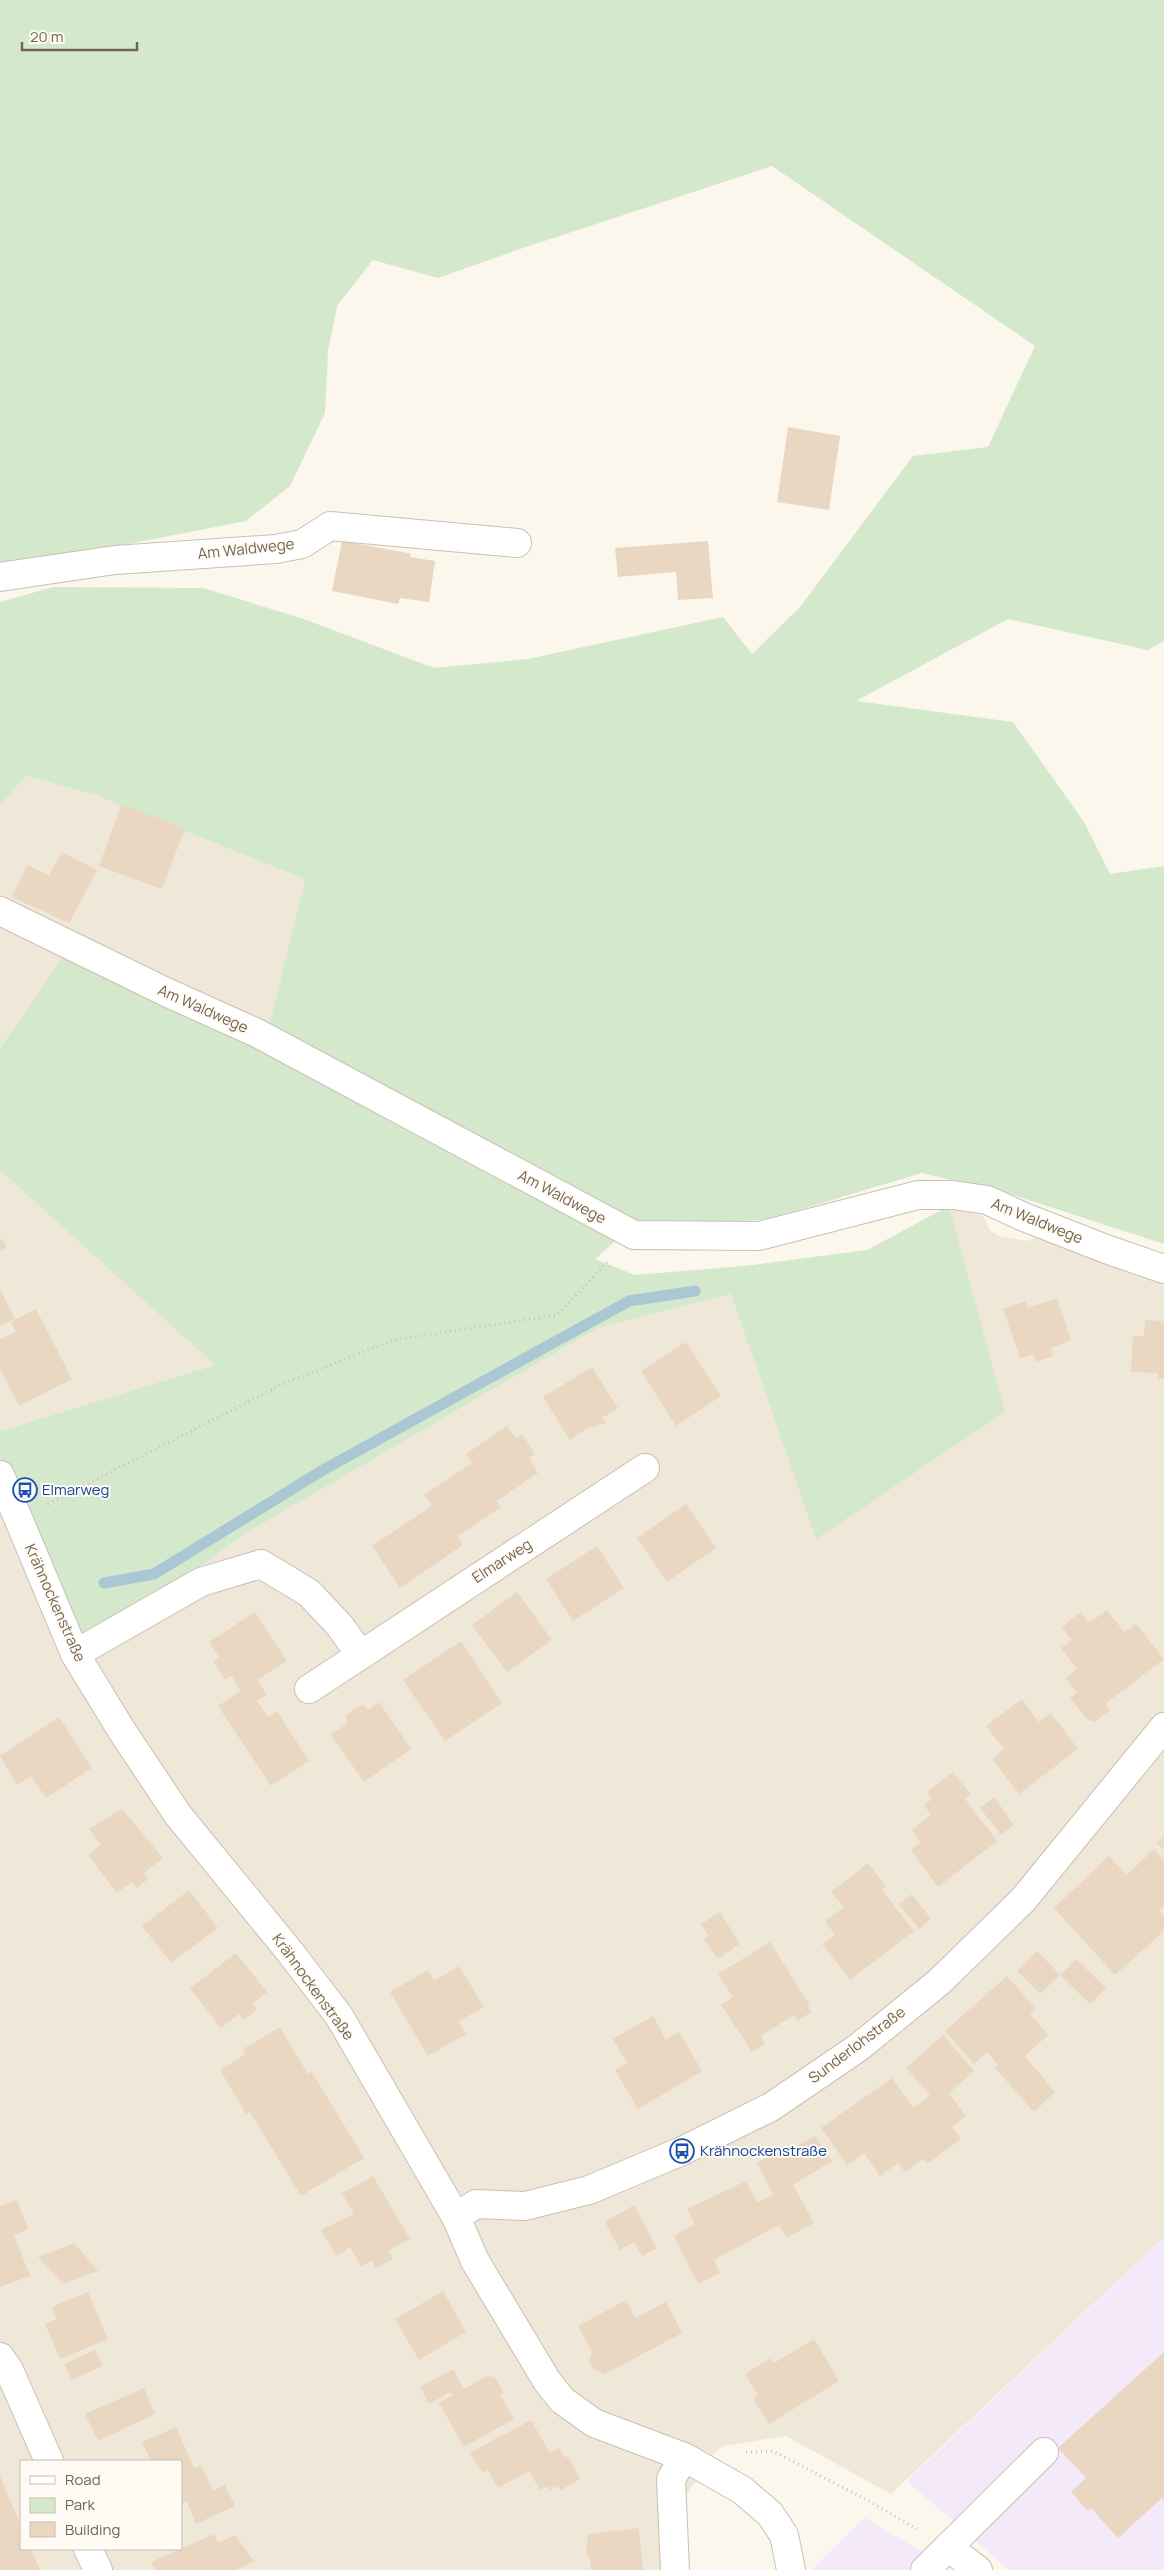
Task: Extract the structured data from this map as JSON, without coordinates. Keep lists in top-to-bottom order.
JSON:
{
  "streets": {
    "street": [
      "Am Waldwege",
      "Elmarweg",
      "Krähnockenstraße",
      "Sunderlohstraße"
    ]
  },
  "crossings": [
    ["Krähnockenstraße", "Sunderlohstraße"]
  ],
  "places": {
    "bus stop": ["Elmarweg", "Krähnockenstraße"]
  },
  "legend": ["Road", "Park", "Building"],
  "scale_bar": "20 m"
}
